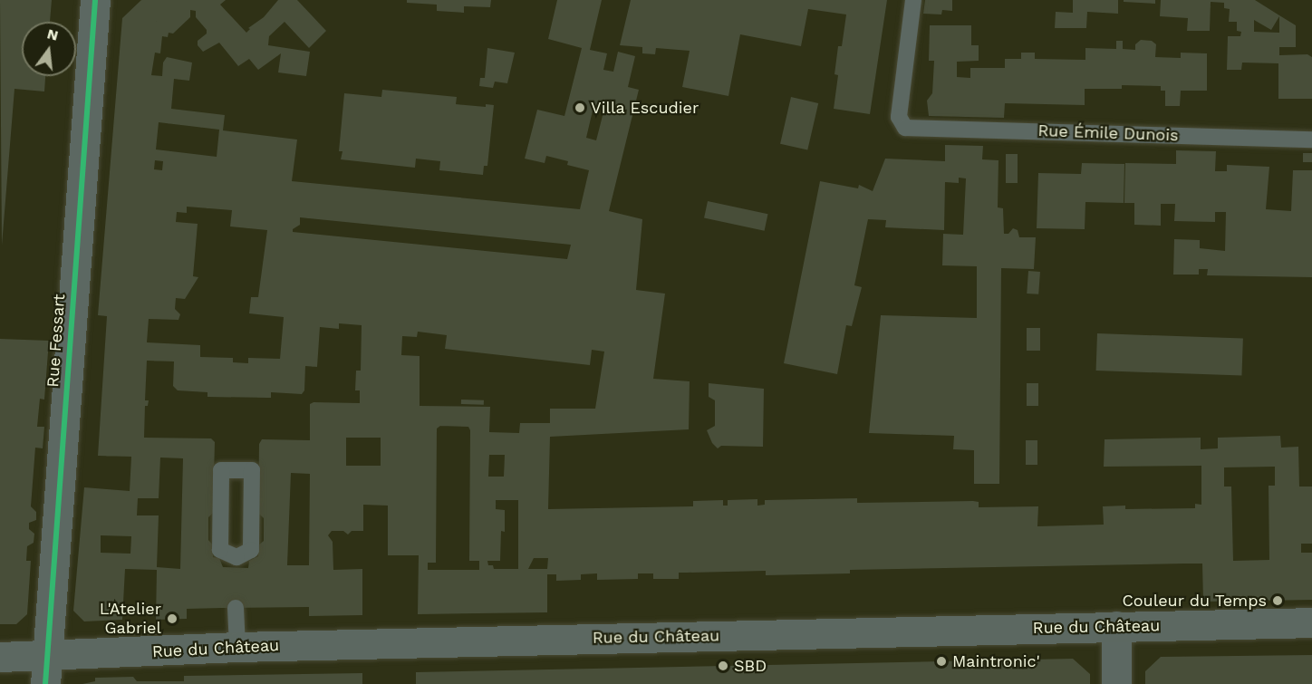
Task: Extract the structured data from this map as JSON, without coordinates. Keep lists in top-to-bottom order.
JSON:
{
  "streets": {
    "main road": ["Rue du Château"],
    "street": ["Rue Fessart"],
    "lane": ["Rue Émile Dunois"]
  },
  "crossings": [
    ["Rue Fessart", "Rue du Château"]
  ],
  "places": [
    "Villa Escudier",
    "Couleur du Temps",
    "L'Atelier Gabriel",
    "Maintronic'",
    "SBD"
  ],
  "north": "top"
}
